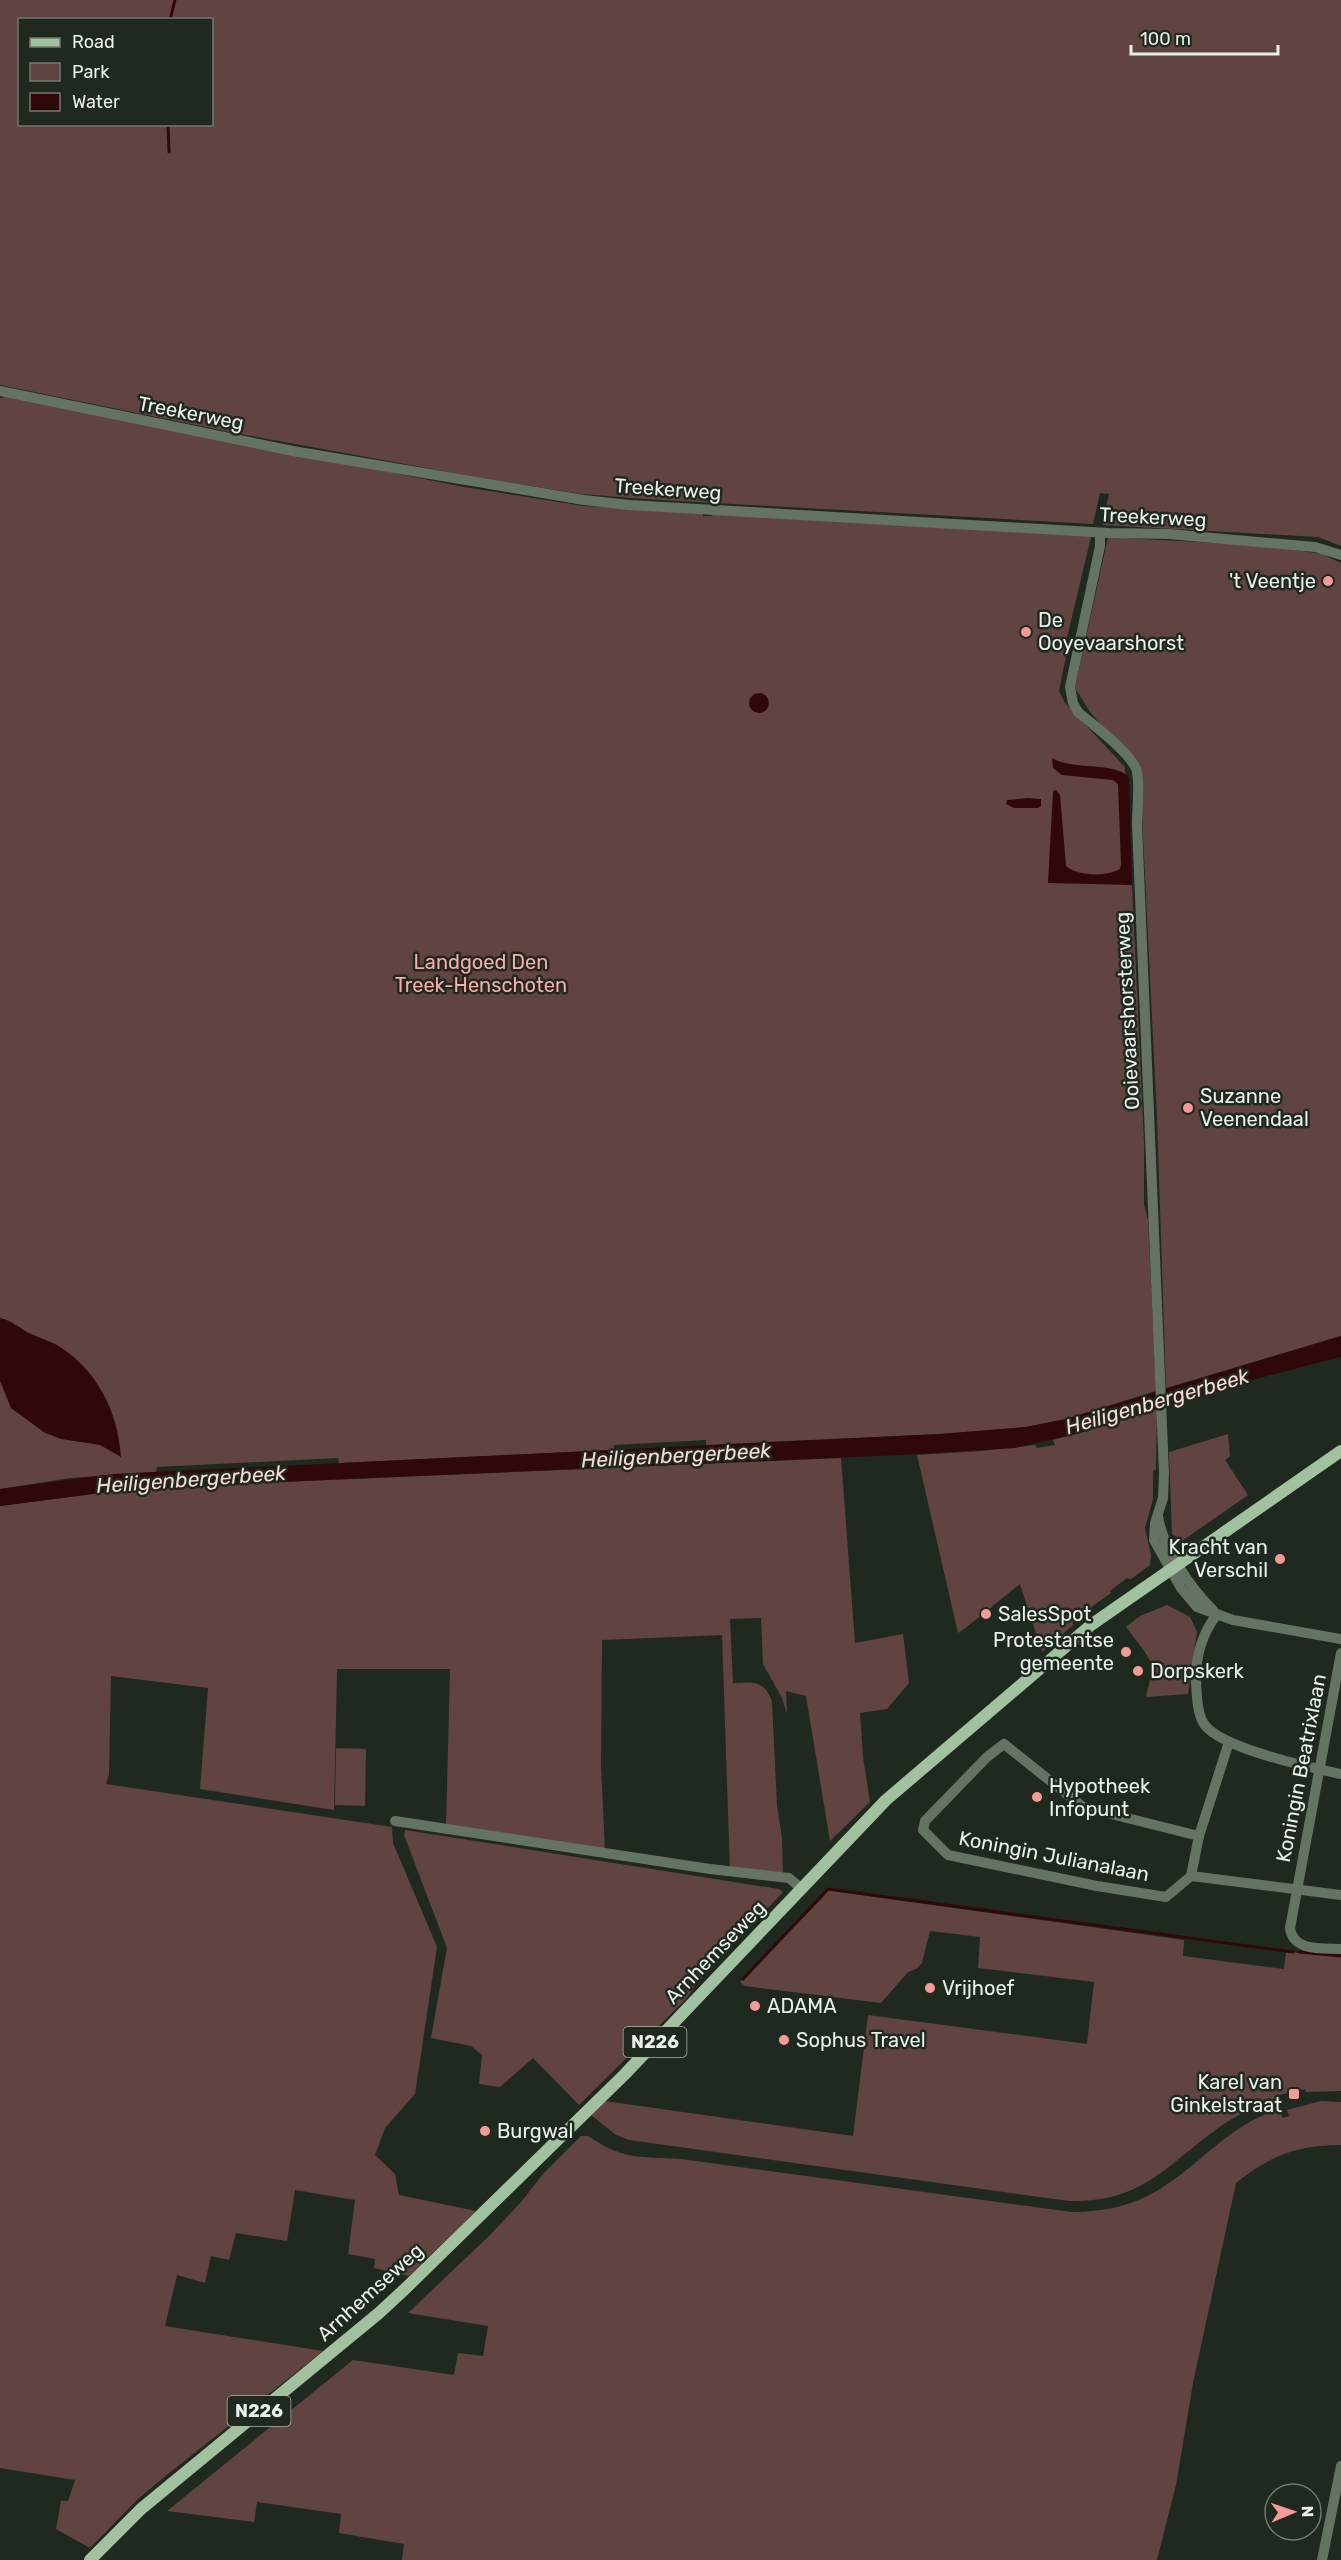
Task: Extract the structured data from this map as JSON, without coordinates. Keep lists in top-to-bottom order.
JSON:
{
  "streets": {
    "main road": ["Arnhemseweg", "N226"],
    "street": [
      "Treekerweg",
      "Ooievaarshorsterweg",
      "Koningin Beatrixlaan",
      "Koningin Julianalaan"
    ]
  },
  "crossings": [
    ["Treekerweg", "Ooievaarshorsterweg"],
    ["Ooievaarshorsterweg", "Arnhemseweg"]
  ],
  "water": ["Heiligenbergerbeek"],
  "parks": ["Landgoed Den Treek-Henschoten"],
  "places": {
    "other": [
      "'t Veentje",
      "De Ooyevaarshorst",
      "Suzanne Veenendaal",
      "Kracht van Verschil",
      "SalesSpot",
      "Protestantse gemeente",
      "Dorpskerk",
      "Hypotheek Infopunt",
      "Vrijhoef",
      "ADAMA",
      "Sophus Travel",
      "Burgwal"
    ],
    "transit": ["Karel van Ginkelstraat"]
  },
  "legend": ["Road", "Park", "Water"],
  "scale_bar": "100 m",
  "north": "right"
}
